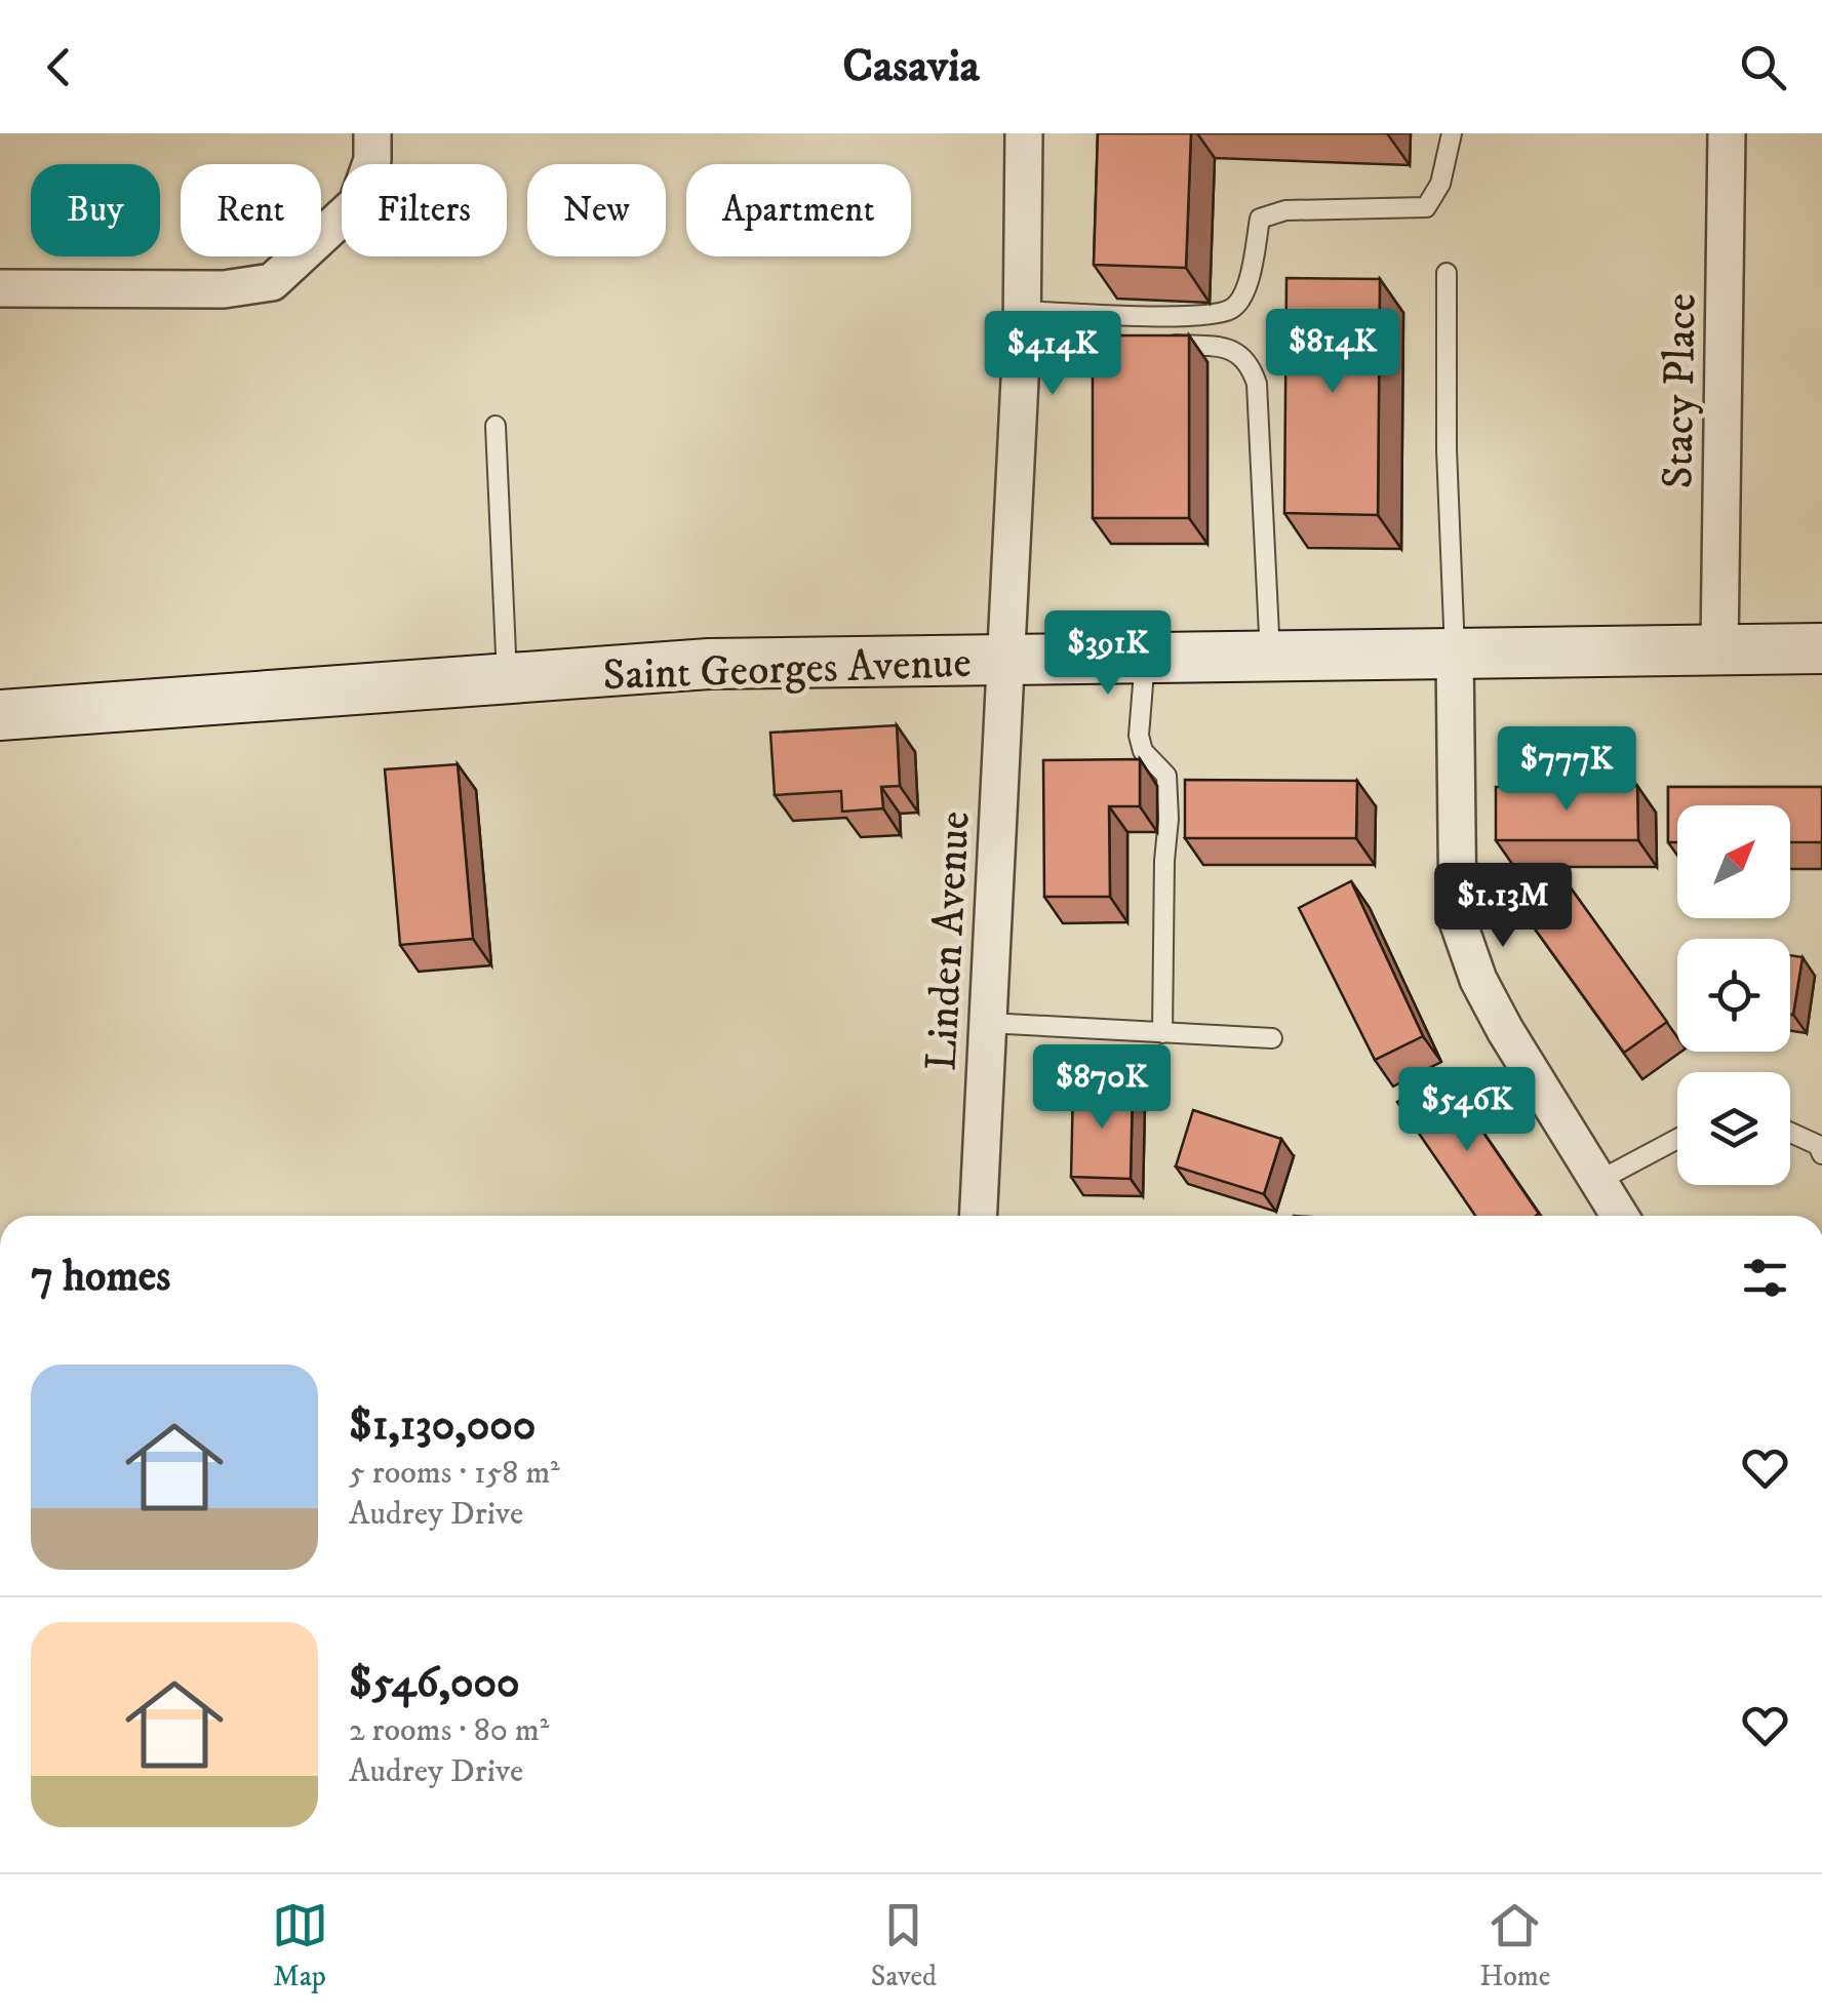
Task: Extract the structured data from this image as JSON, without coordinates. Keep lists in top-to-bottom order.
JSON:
{
  "streets": {
    "main road": ["Saint Georges Avenue"],
    "street": ["Stacy Place", "Linden Avenue"]
  },
  "crossings": [
    ["Stacy Place", "Saint Georges Avenue"],
    ["Saint Georges Avenue", "Linden Avenue"]
  ],
  "north": "top right",
  "page": {
    "header": "Casavia",
    "chip": [
      "Buy",
      "Rent",
      "Filters",
      "New",
      "Apartment"
    ],
    "price": [
      "$814K",
      "$414K",
      "$391K",
      "$777K",
      "$1.13M",
      "$870K",
      "$546K"
    ],
    "heading": "7 homes",
    "list": [
      {
        "name": "$1,130,000",
        "note": "5 rooms · 158 m² · Audrey Drive"
      },
      {
        "name": "$546,000",
        "note": "2 rooms · 80 m² · Audrey Drive"
      }
    ],
    "tabs": ["Map", "Saved", "Home"]
  }
}
